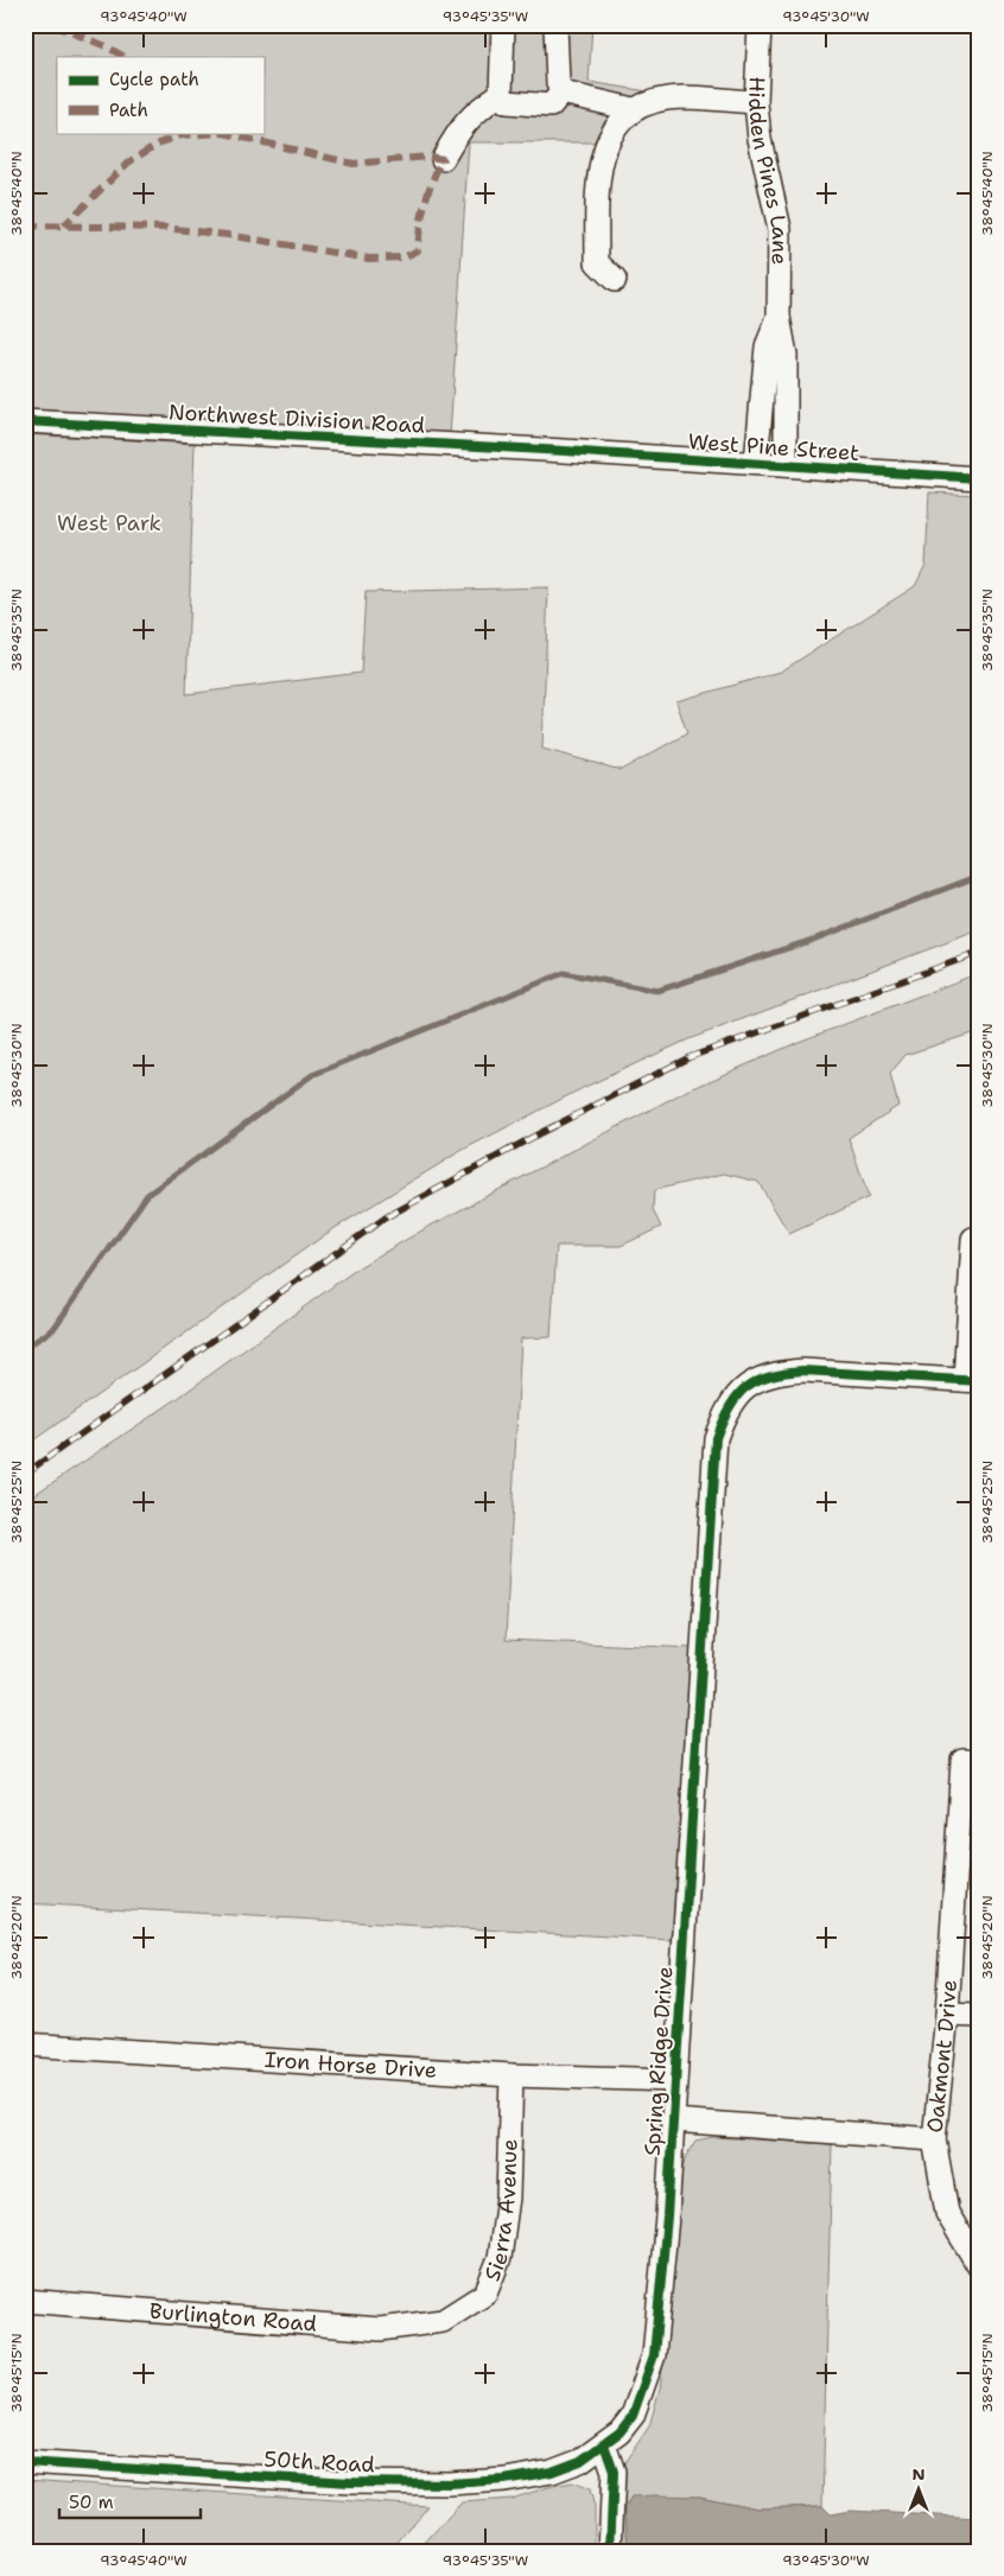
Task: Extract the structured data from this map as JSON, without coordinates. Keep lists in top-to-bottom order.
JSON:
{
  "streets": {
    "street": [
      "Hidden Pines Lane",
      "Northwest Division Road",
      "West Pine Street",
      "Oakmont Drive",
      "Spring Ridge Drive",
      "Iron Horse Drive",
      "Sierra Avenue",
      "Burlington Road",
      "50th Road"
    ]
  },
  "crossings": [
    ["Hidden Pines Lane", "West Pine Street"],
    ["Northwest Division Road", "West Pine Street"],
    ["Oakmont Drive", "Spring Ridge Drive"],
    ["Spring Ridge Drive", "Iron Horse Drive"],
    ["Spring Ridge Drive", "50th Road"],
    ["Iron Horse Drive", "Sierra Avenue"],
    ["Sierra Avenue", "Burlington Road"]
  ],
  "parks": ["West Park"],
  "legend": ["Cycle path", "Path"],
  "scale_bar": "50 m",
  "north": "top",
  "coordinates": [
    "93°45'40\"W",
    "93°45'35\"W",
    "93°45'30\"W",
    "38°45'40\"N",
    "38°45'35\"N",
    "38°45'30\"N",
    "38°45'25\"N",
    "38°45'20\"N",
    "38°45'15\"N"
  ]
}
